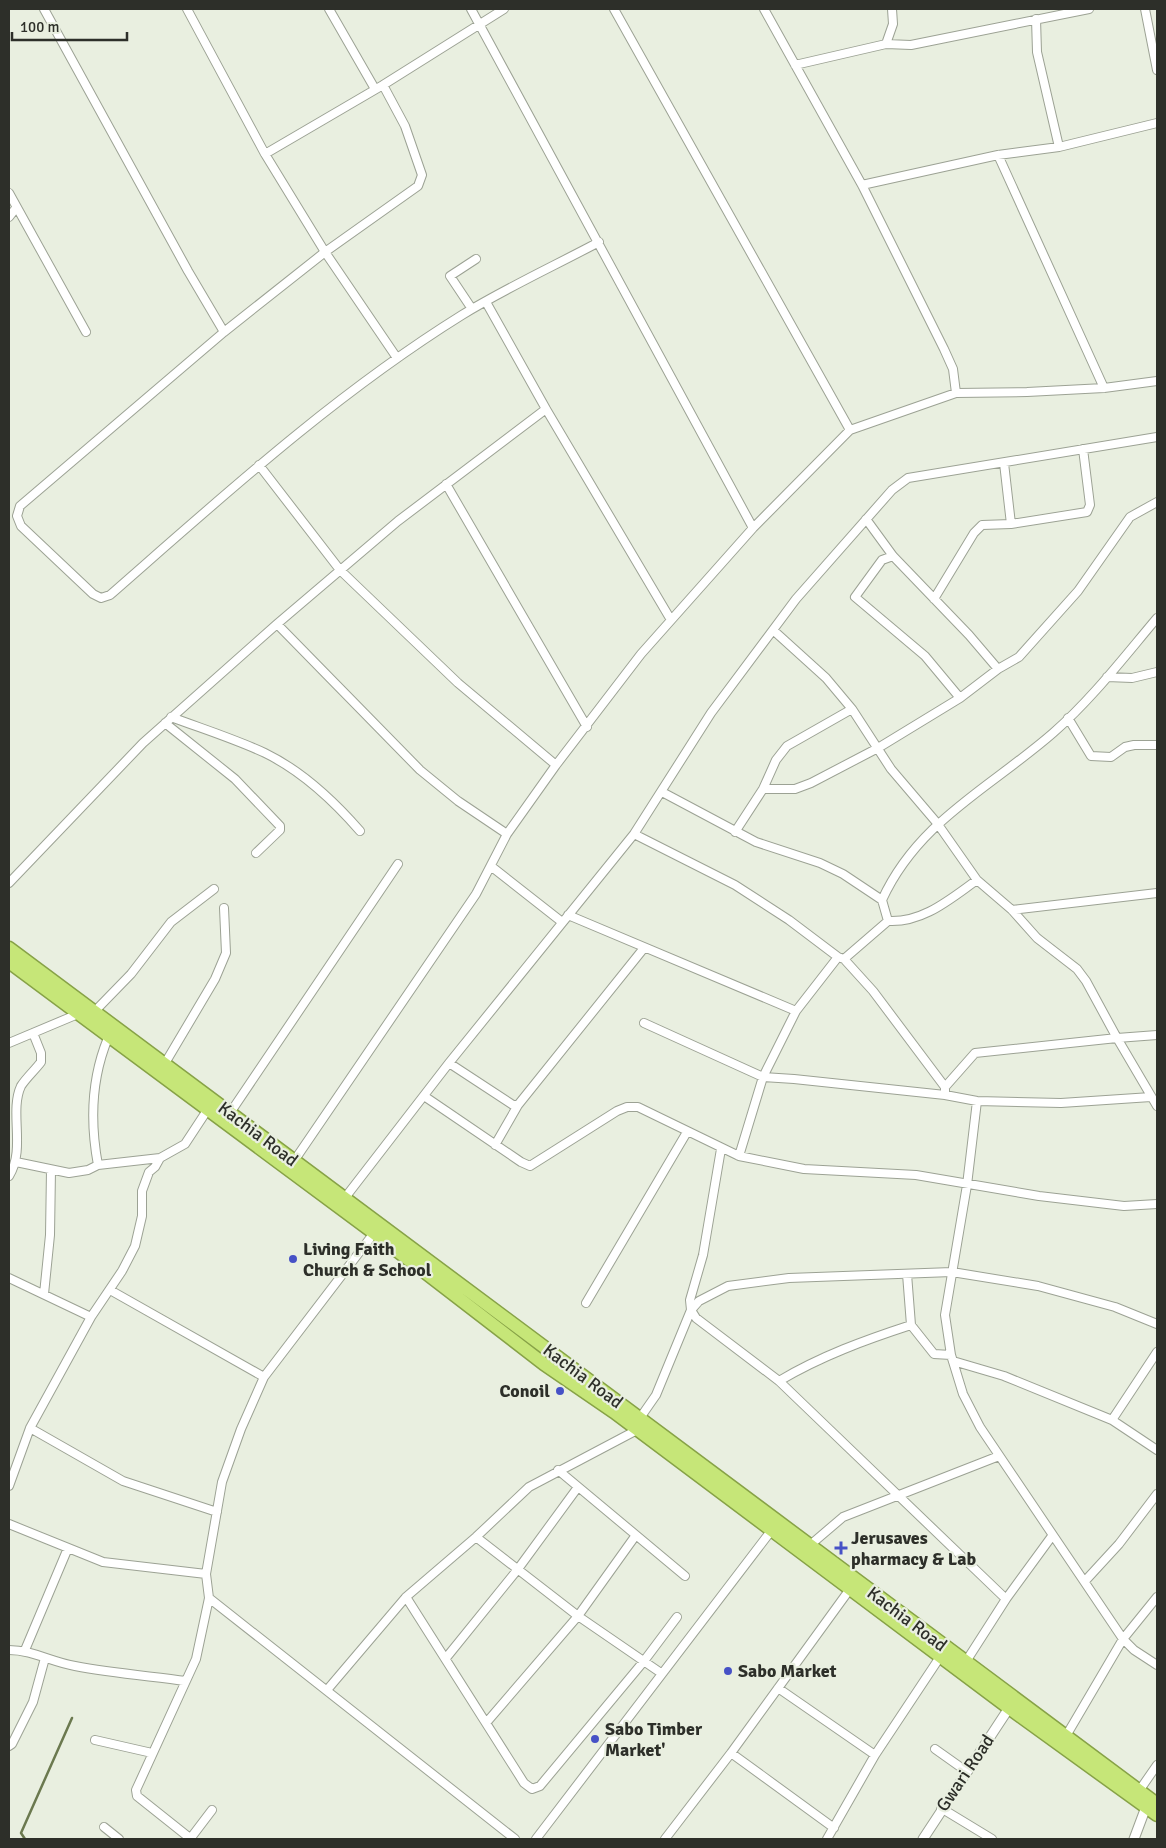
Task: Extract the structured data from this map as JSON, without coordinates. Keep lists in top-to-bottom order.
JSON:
{
  "streets": {
    "highway": ["Kachia Road"],
    "street": ["Gwari Road"]
  },
  "crossings": [
    ["Kachia Road", "Gwari Road"]
  ],
  "places": {
    "other": [
      "Living Faith Church & School",
      "Conoil",
      "Sabo Market",
      "Sabo Timber Market'"
    ],
    "health": ["Jerusaves pharmacy & Lab"]
  },
  "scale_bar": "100 m"
}
